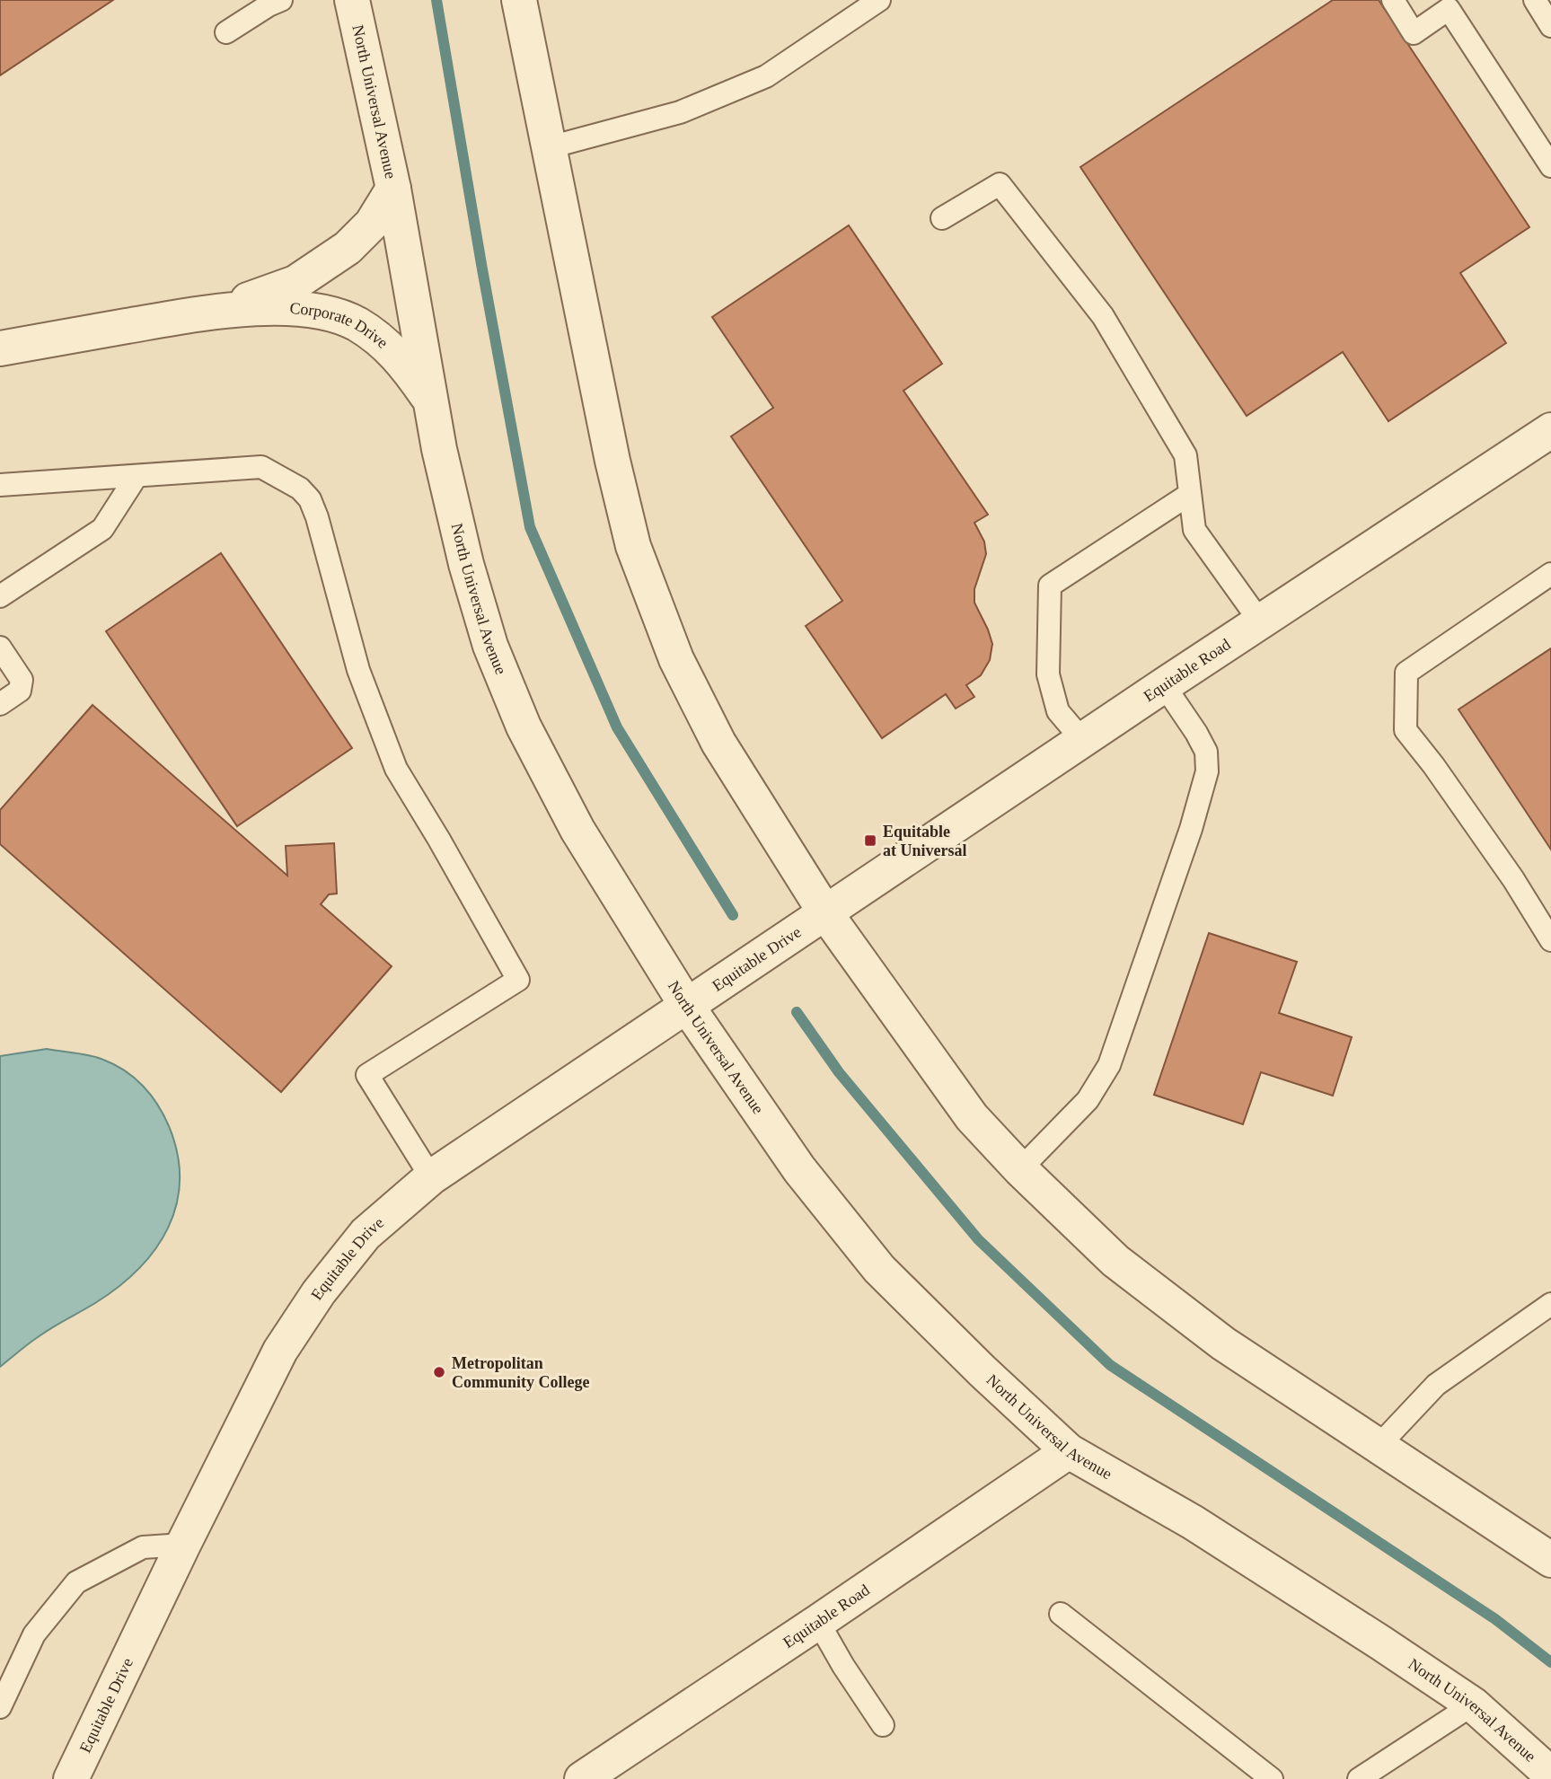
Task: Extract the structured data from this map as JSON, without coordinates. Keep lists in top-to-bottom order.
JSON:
{
  "streets": {
    "street": [
      "North Universal Avenue",
      "Corporate Drive",
      "Equitable Road",
      "Equitable Drive"
    ]
  },
  "crossings": [
    ["North Universal Avenue", "Corporate Drive"],
    ["North Universal Avenue", "Equitable Road"],
    ["North Universal Avenue", "Equitable Drive"],
    ["Equitable Road", "Equitable Drive"]
  ],
  "places": {
    "transit": ["Equitable at Universal"],
    "other": ["Metropolitan Community College"]
  }
}
